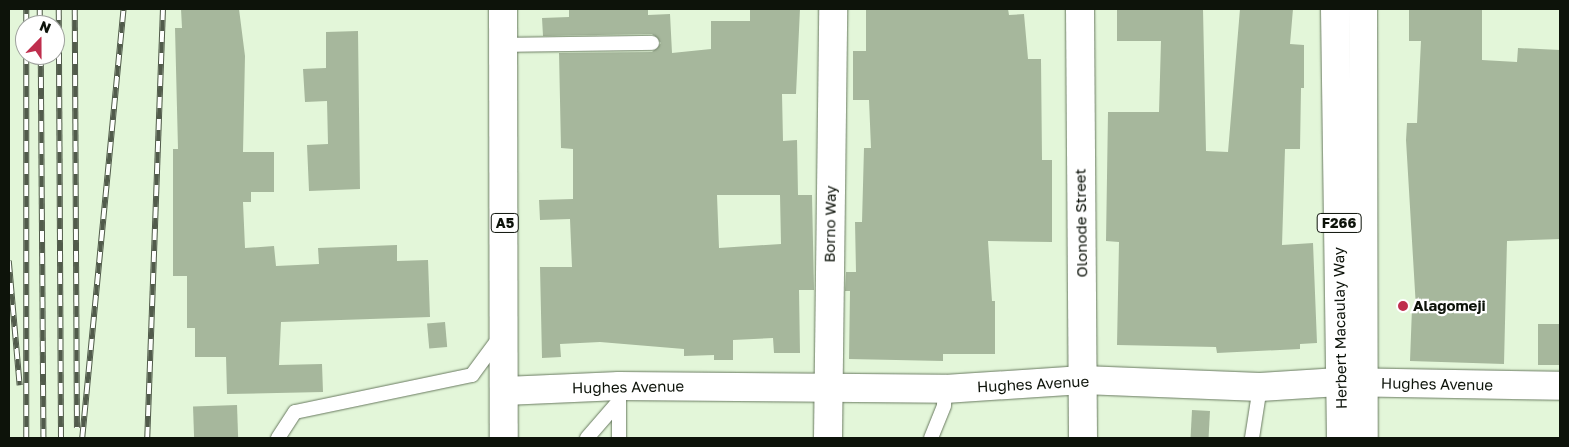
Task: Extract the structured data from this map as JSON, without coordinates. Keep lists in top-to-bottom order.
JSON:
{
  "streets": {
    "main road": [
      "A5",
      "Olonode Street",
      "F266",
      "Borno Way",
      "Herbert Macaulay Way",
      "Hughes Avenue"
    ]
  },
  "crossings": [
    ["A5", "Hughes Avenue"],
    ["Olonode Street", "Hughes Avenue"],
    ["Borno Way", "Hughes Avenue"],
    ["Herbert Macaulay Way", "Hughes Avenue"]
  ],
  "places": ["Alagomeji"],
  "north": "top"
}
